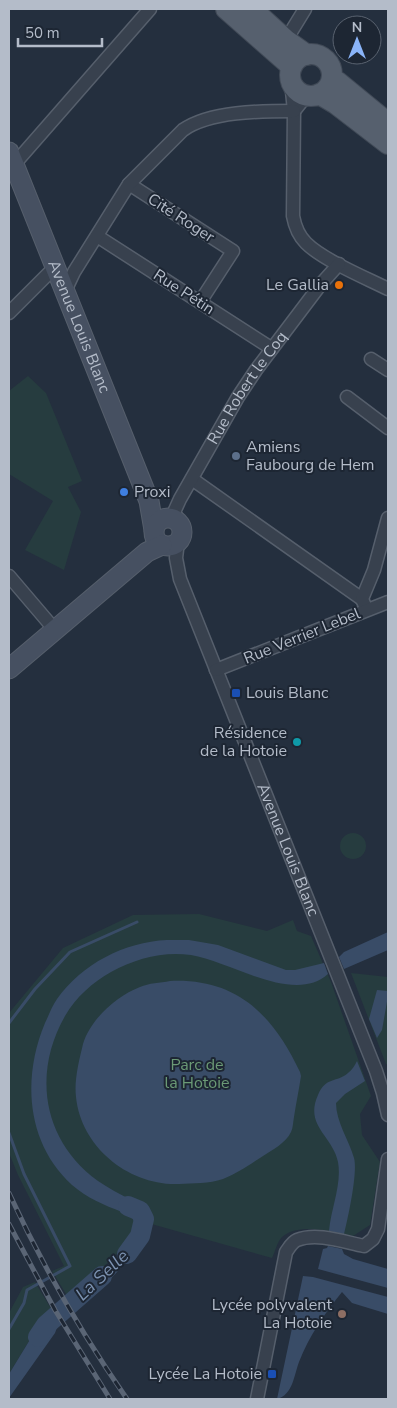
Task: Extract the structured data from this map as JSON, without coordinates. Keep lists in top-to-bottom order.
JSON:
{
  "streets": {
    "street": [
      "Cité Roger",
      "Rue Pétin",
      "Avenue Louis Blanc",
      "Rue Robert le Coq",
      "Rue Verrier Lebel"
    ]
  },
  "crossings": [
    ["Cité Roger", "Rue Pétin"],
    ["Rue Pétin", "Rue Robert le Coq"],
    ["Avenue Louis Blanc", "Rue Robert le Coq"],
    ["Avenue Louis Blanc", "Rue Verrier Lebel"]
  ],
  "water": ["La Selle"],
  "parks": ["Parc de la Hotoie"],
  "places": {
    "other": [
      "Le Gallia",
      "Amiens Faubourg de Hem",
      "Proxi",
      "Résidence de la Hotoie",
      "Lycée polyvalent La Hotoie"
    ],
    "transit": ["Louis Blanc", "Lycée La Hotoie"]
  },
  "scale_bar": "50 m",
  "north": "top"
}
